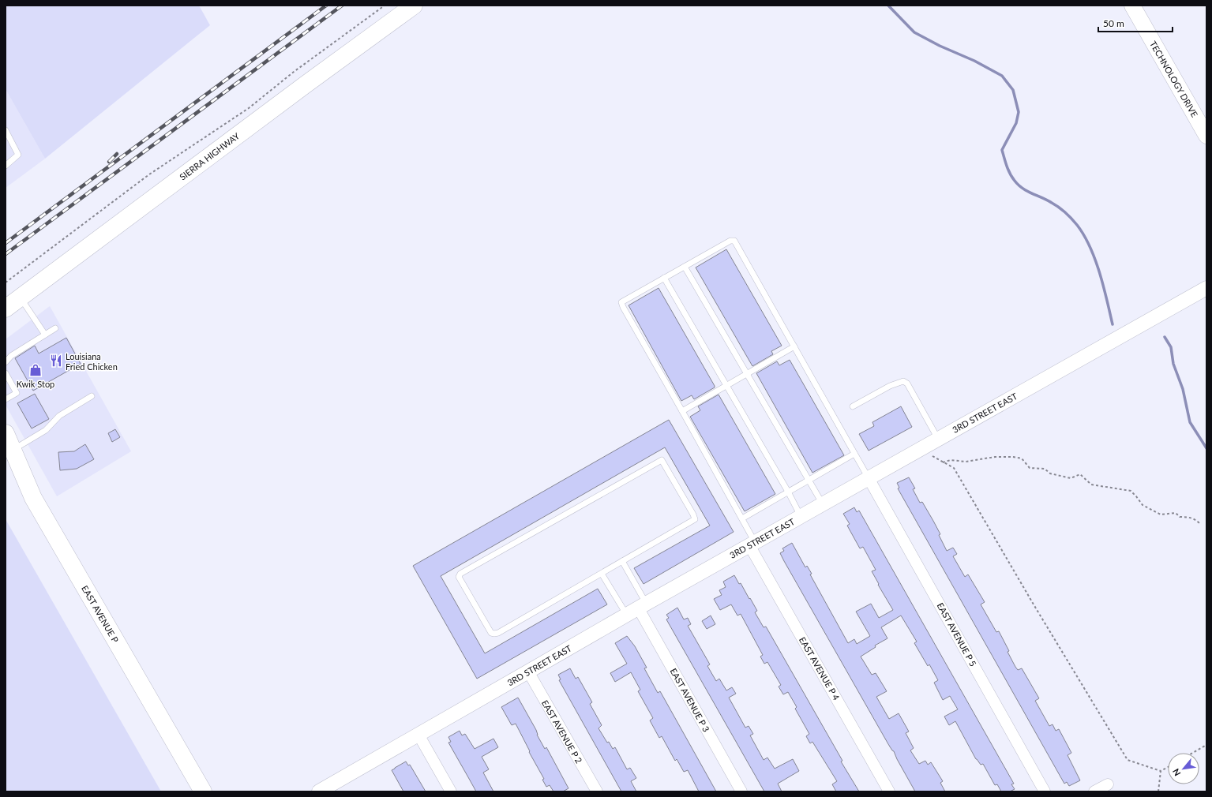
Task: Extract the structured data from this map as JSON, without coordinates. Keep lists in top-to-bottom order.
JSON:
{
  "streets": {
    "main road": ["TECHNOLOGY DRIVE", "SIERRA HIGHWAY", "EAST AVENUE P"],
    "street": [
      "3RD STREET EAST",
      "EAST AVENUE P 5",
      "EAST AVENUE P 4",
      "EAST AVENUE P 3",
      "EAST AVENUE P 2"
    ]
  },
  "crossings": [
    ["3RD STREET EAST", "EAST AVENUE P 5"],
    ["3RD STREET EAST", "EAST AVENUE P 4"],
    ["3RD STREET EAST", "EAST AVENUE P 3"],
    ["3RD STREET EAST", "EAST AVENUE P 2"]
  ],
  "places": {
    "restaurant": ["Louisiana Fried Chicken"],
    "shop": ["Kwik Stop"]
  },
  "scale_bar": "50 m",
  "north": "bottom left"
}
